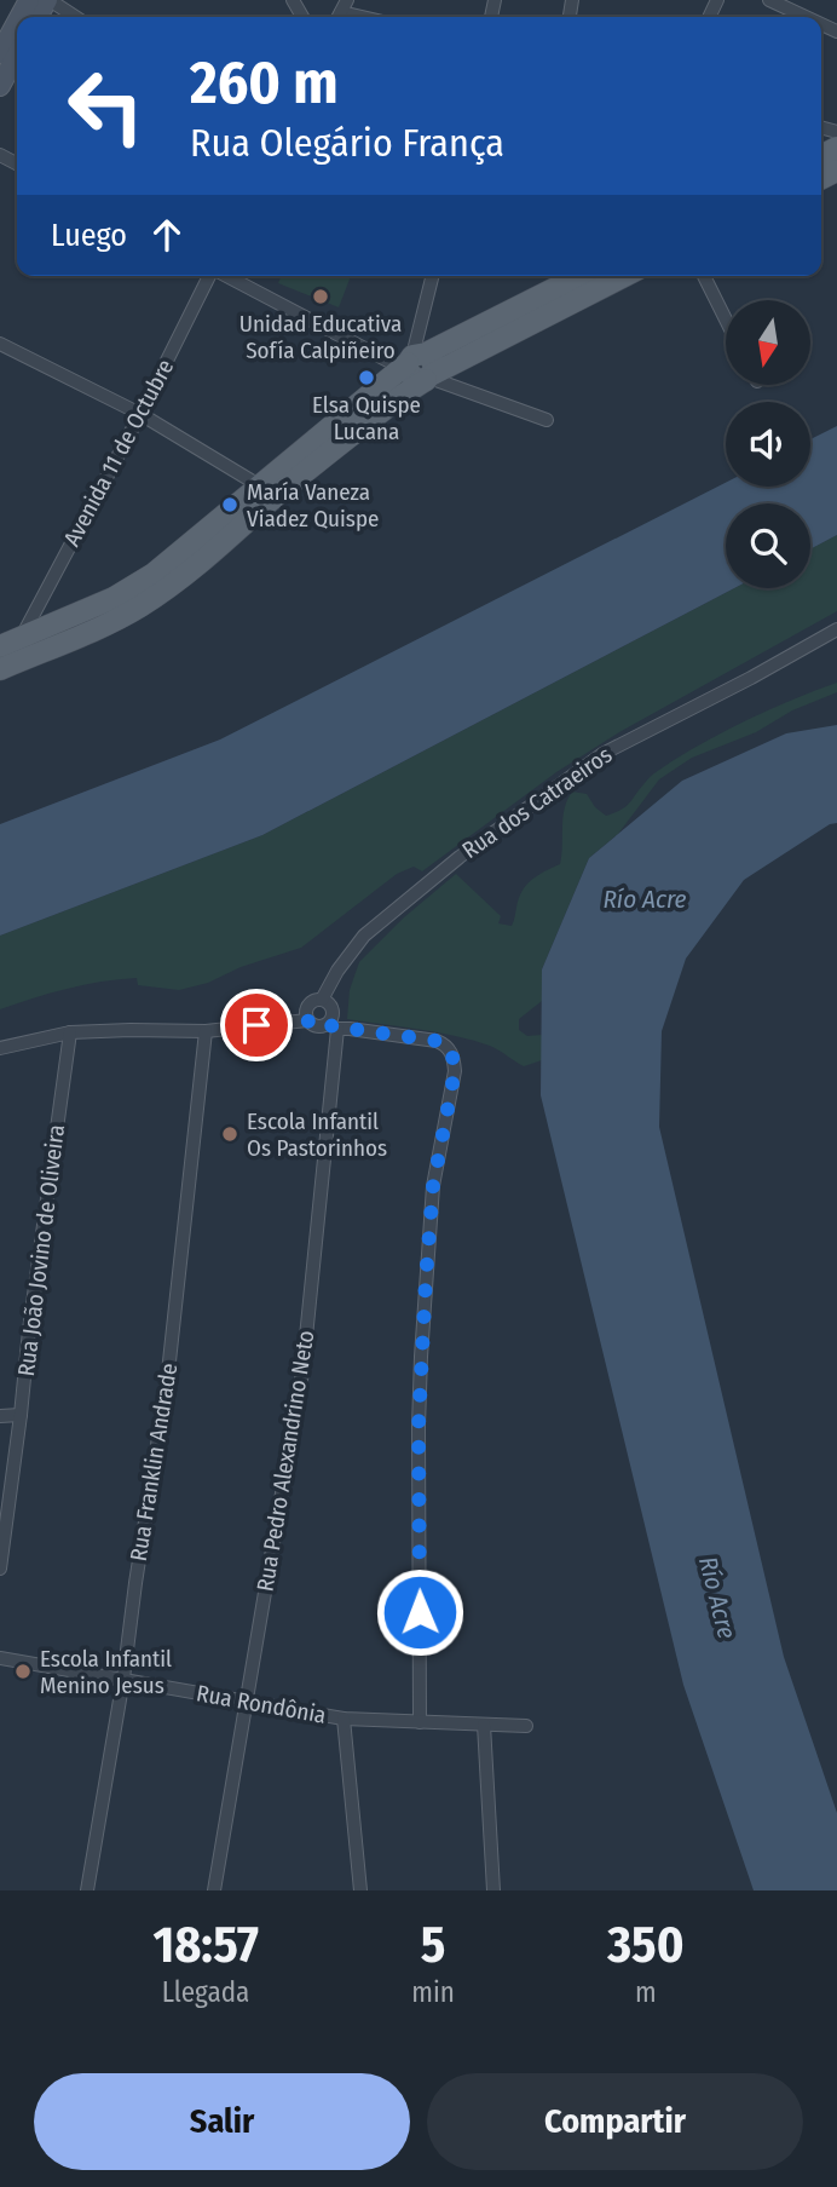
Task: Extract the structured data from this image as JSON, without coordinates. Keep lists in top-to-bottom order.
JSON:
{
  "streets": {
    "street": [
      "Avenida 11 de Octubre",
      "Rua dos Catraeiros",
      "Rua João Jovino de Oliveira",
      "Rua Pedro Alexandrino Neto",
      "Rua Franklin Andrade",
      "Rua Rondônia"
    ]
  },
  "crossings": [
    ["Rua dos Catraeiros", "Rua Pedro Alexandrino Neto"],
    ["Rua Pedro Alexandrino Neto", "Rua Rondônia"],
    ["Rua Franklin Andrade", "Rua Rondônia"]
  ],
  "water": ["Río Acre"],
  "places": [
    "Unidad Educativa Sofía Calpiñeiro",
    "Elsa Quispe Lucana",
    "María Vaneza Viadez Quispe",
    "Escola Infantil Os Pastorinhos",
    "Escola Infantil Menino Jesus"
  ],
  "north": "bottom",
  "page": {
    "turn": ["260 m", "Rua Olegário França"],
    "then": "Luego",
    "eta": [
      "18:57",
      "Llegada",
      "5",
      "min",
      "350",
      "m"
    ],
    "buttons": ["Salir", "Compartir"]
  }
}
